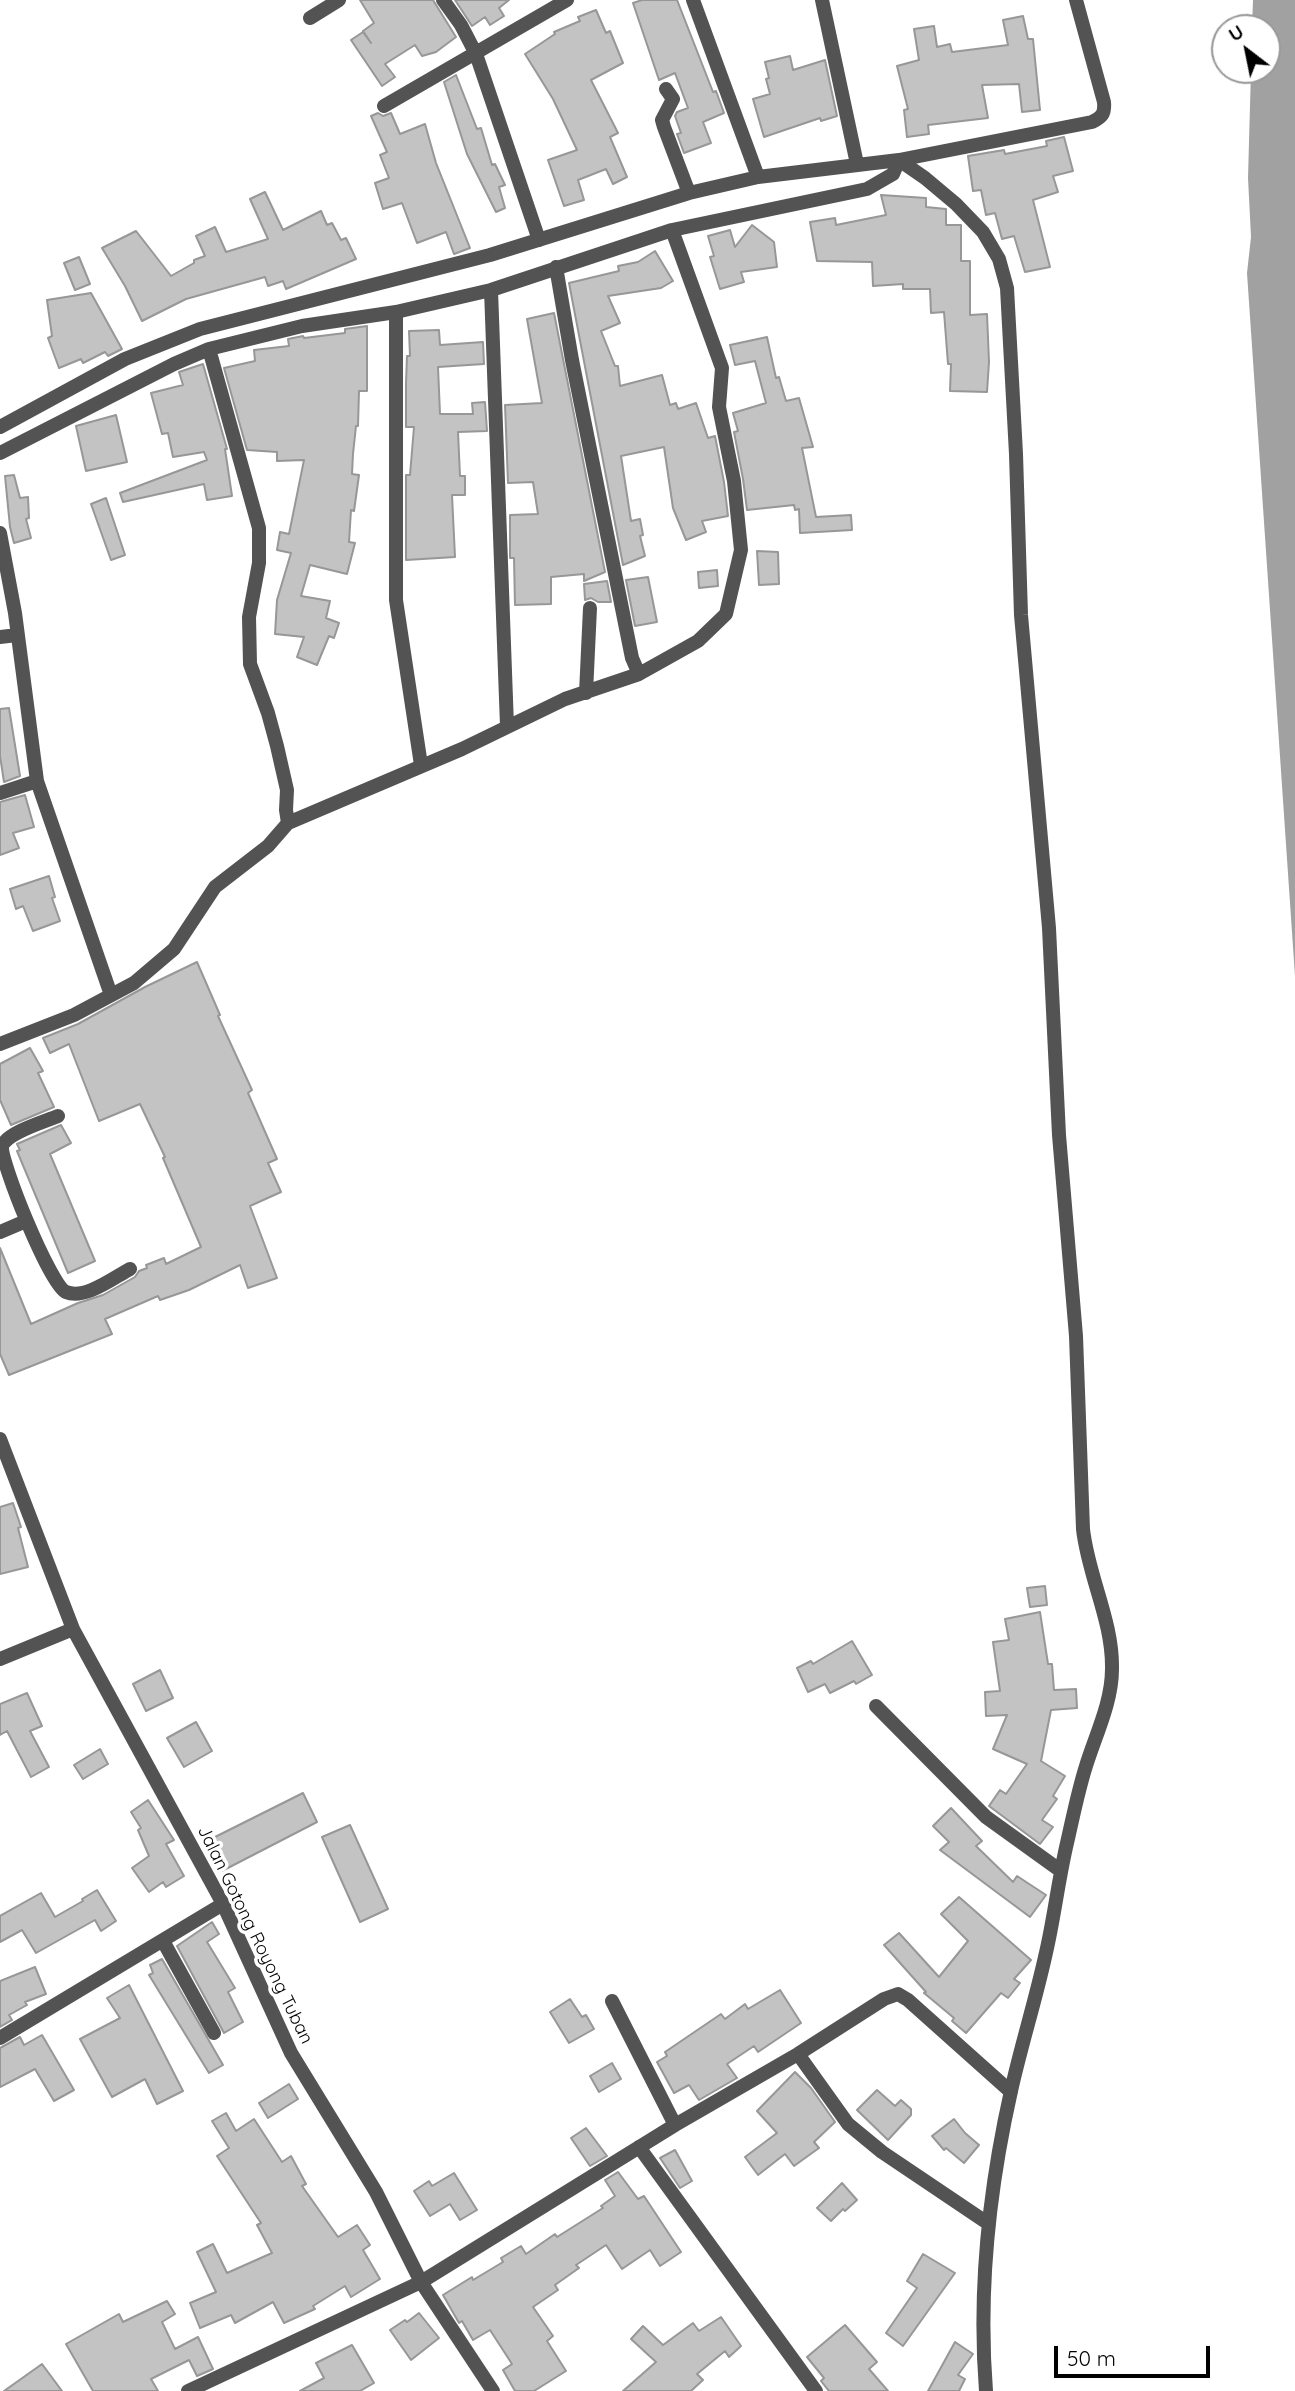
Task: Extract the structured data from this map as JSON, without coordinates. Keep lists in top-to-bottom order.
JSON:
{
  "streets": {
    "street": ["Jalan Gotong Royong Tuban"]
  },
  "scale_bar": "50 m",
  "north": "top left"
}
